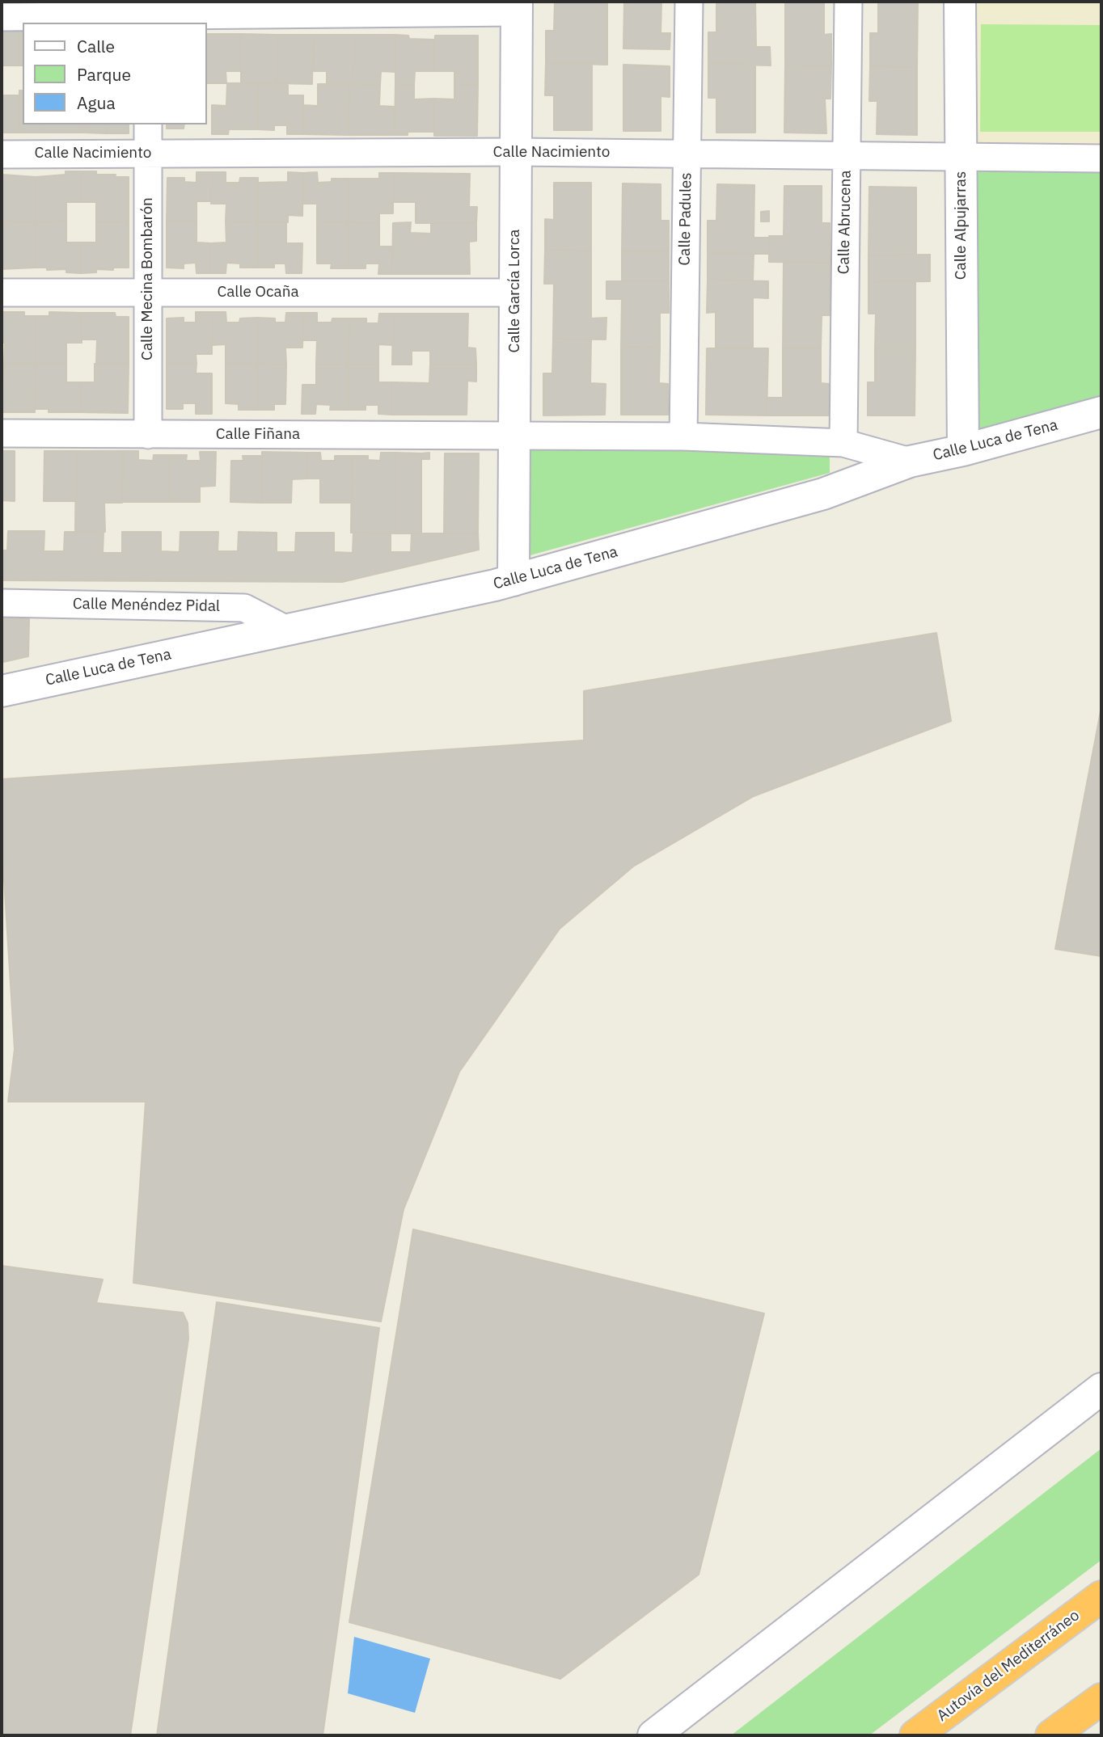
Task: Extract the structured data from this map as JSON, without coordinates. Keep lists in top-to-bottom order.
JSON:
{
  "streets": {
    "highway": ["Autovía del Mediterráneo"],
    "street": [
      "Calle Nacimiento",
      "Calle Padules",
      "Calle Abrucena",
      "Calle Alpujarras",
      "Calle Mecina Bombarón",
      "Calle García Lorca",
      "Calle Ocaña",
      "Calle Fiñana",
      "Calle Luca de Tena",
      "Calle Menéndez Pidal"
    ]
  },
  "crossings": [
    ["Calle Nacimiento", "Calle Padules"],
    ["Calle Nacimiento", "Calle Abrucena"],
    ["Calle Nacimiento", "Calle Alpujarras"],
    ["Calle Nacimiento", "Calle Mecina Bombarón"],
    ["Calle Nacimiento", "Calle García Lorca"],
    ["Calle Padules", "Calle Fiñana"],
    ["Calle Abrucena", "Calle Fiñana"],
    ["Calle Alpujarras", "Calle Luca de Tena"],
    ["Calle Mecina Bombarón", "Calle Ocaña"],
    ["Calle Mecina Bombarón", "Calle Fiñana"],
    ["Calle García Lorca", "Calle Ocaña"],
    ["Calle García Lorca", "Calle Fiñana"],
    ["Calle García Lorca", "Calle Luca de Tena"],
    ["Calle Fiñana", "Calle Luca de Tena"],
    ["Calle Luca de Tena", "Calle Menéndez Pidal"]
  ],
  "legend": ["Calle", "Parque", "Agua"]
}
